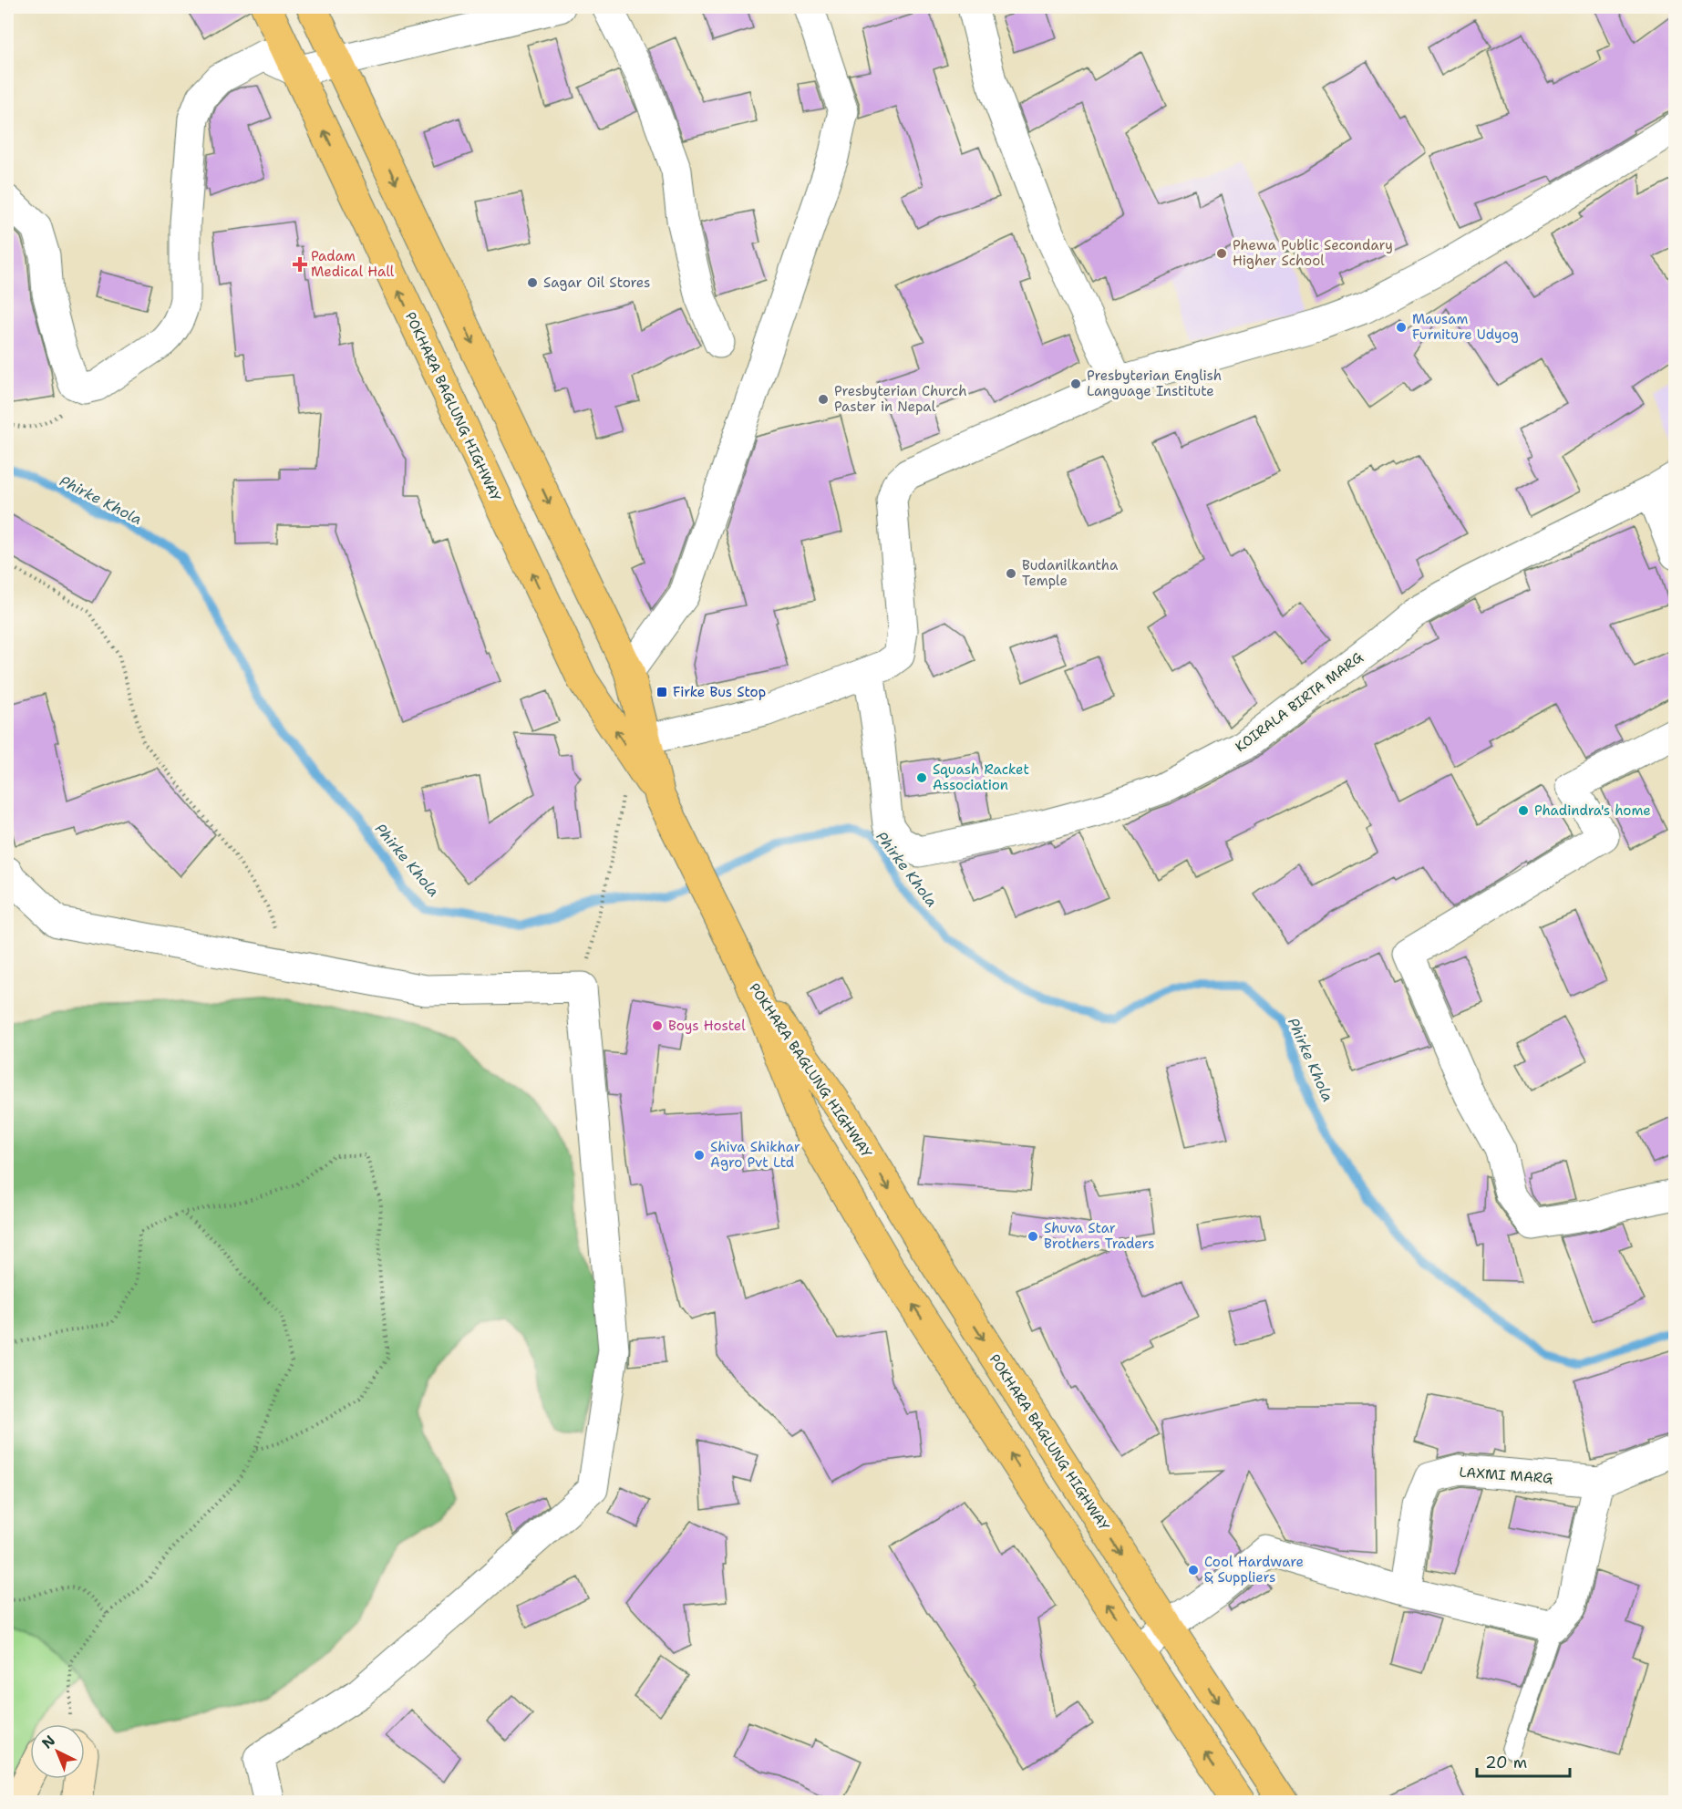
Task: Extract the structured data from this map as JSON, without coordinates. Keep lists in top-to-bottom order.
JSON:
{
  "streets": {
    "highway": ["POKHARA BAGLUNG HIGHWAY"],
    "street": ["KOIRALA BIRTA MARG", "LAXMI MARG"]
  },
  "water": ["Phirke Khola"],
  "places": {
    "other": [
      "Phewa Public Secondary Higher School",
      "Sagar Oil Stores",
      "Mausam Furniture Udyog",
      "Presbyterian English Language Institute",
      "Presbyterian Church Paster in Nepal",
      "Budanilkantha Temple",
      "Squash Racket Association",
      "Phadindra's home",
      "Boys Hostel",
      "Shiva Shikhar Agro Pvt Ltd",
      "Shuva Star Brothers Traders",
      "Cool Hardware & Suppliers"
    ],
    "health": ["Padam Medical Hall"],
    "transit": ["Firke Bus Stop"]
  },
  "scale_bar": "20 m",
  "north": "top left"
}
